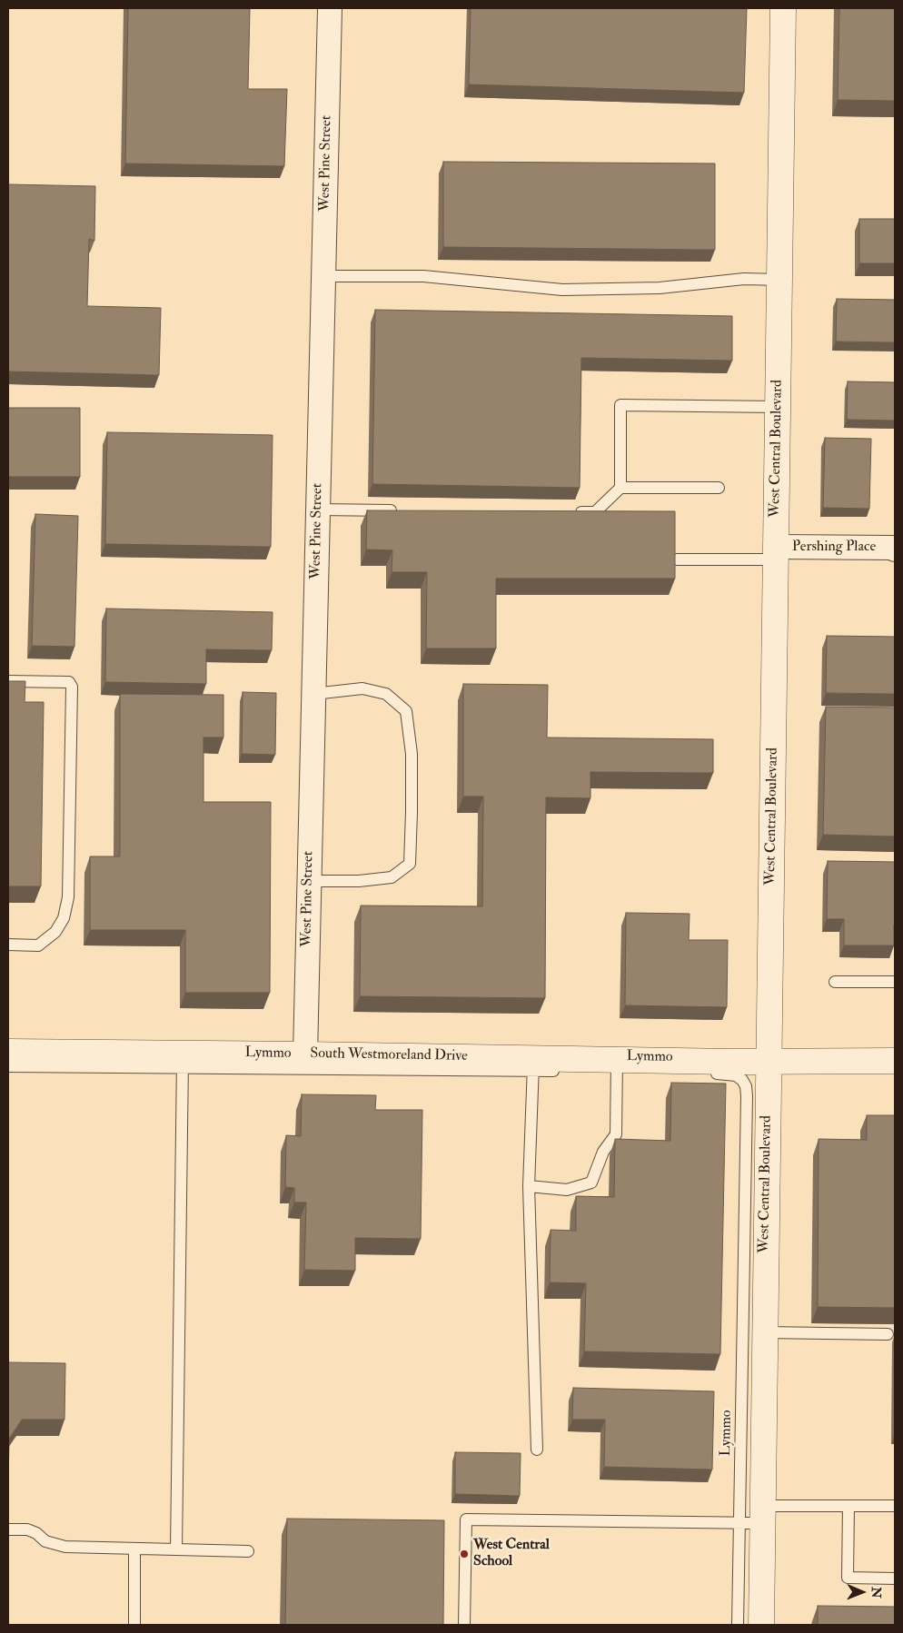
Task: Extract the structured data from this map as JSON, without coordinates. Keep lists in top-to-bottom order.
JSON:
{
  "streets": {
    "street": [
      "West Pine Street",
      "West Central Boulevard",
      "Pershing Place",
      "South Westmoreland Drive"
    ],
    "lane": ["Lymmo"]
  },
  "crossings": [
    ["West Pine Street", "South Westmoreland Drive"],
    ["West Central Boulevard", "Pershing Place"],
    ["West Central Boulevard", "Lymmo"],
    ["West Central Boulevard", "South Westmoreland Drive"],
    ["Lymmo", "South Westmoreland Drive"]
  ],
  "places": ["West Central School"],
  "north": "right"
}
